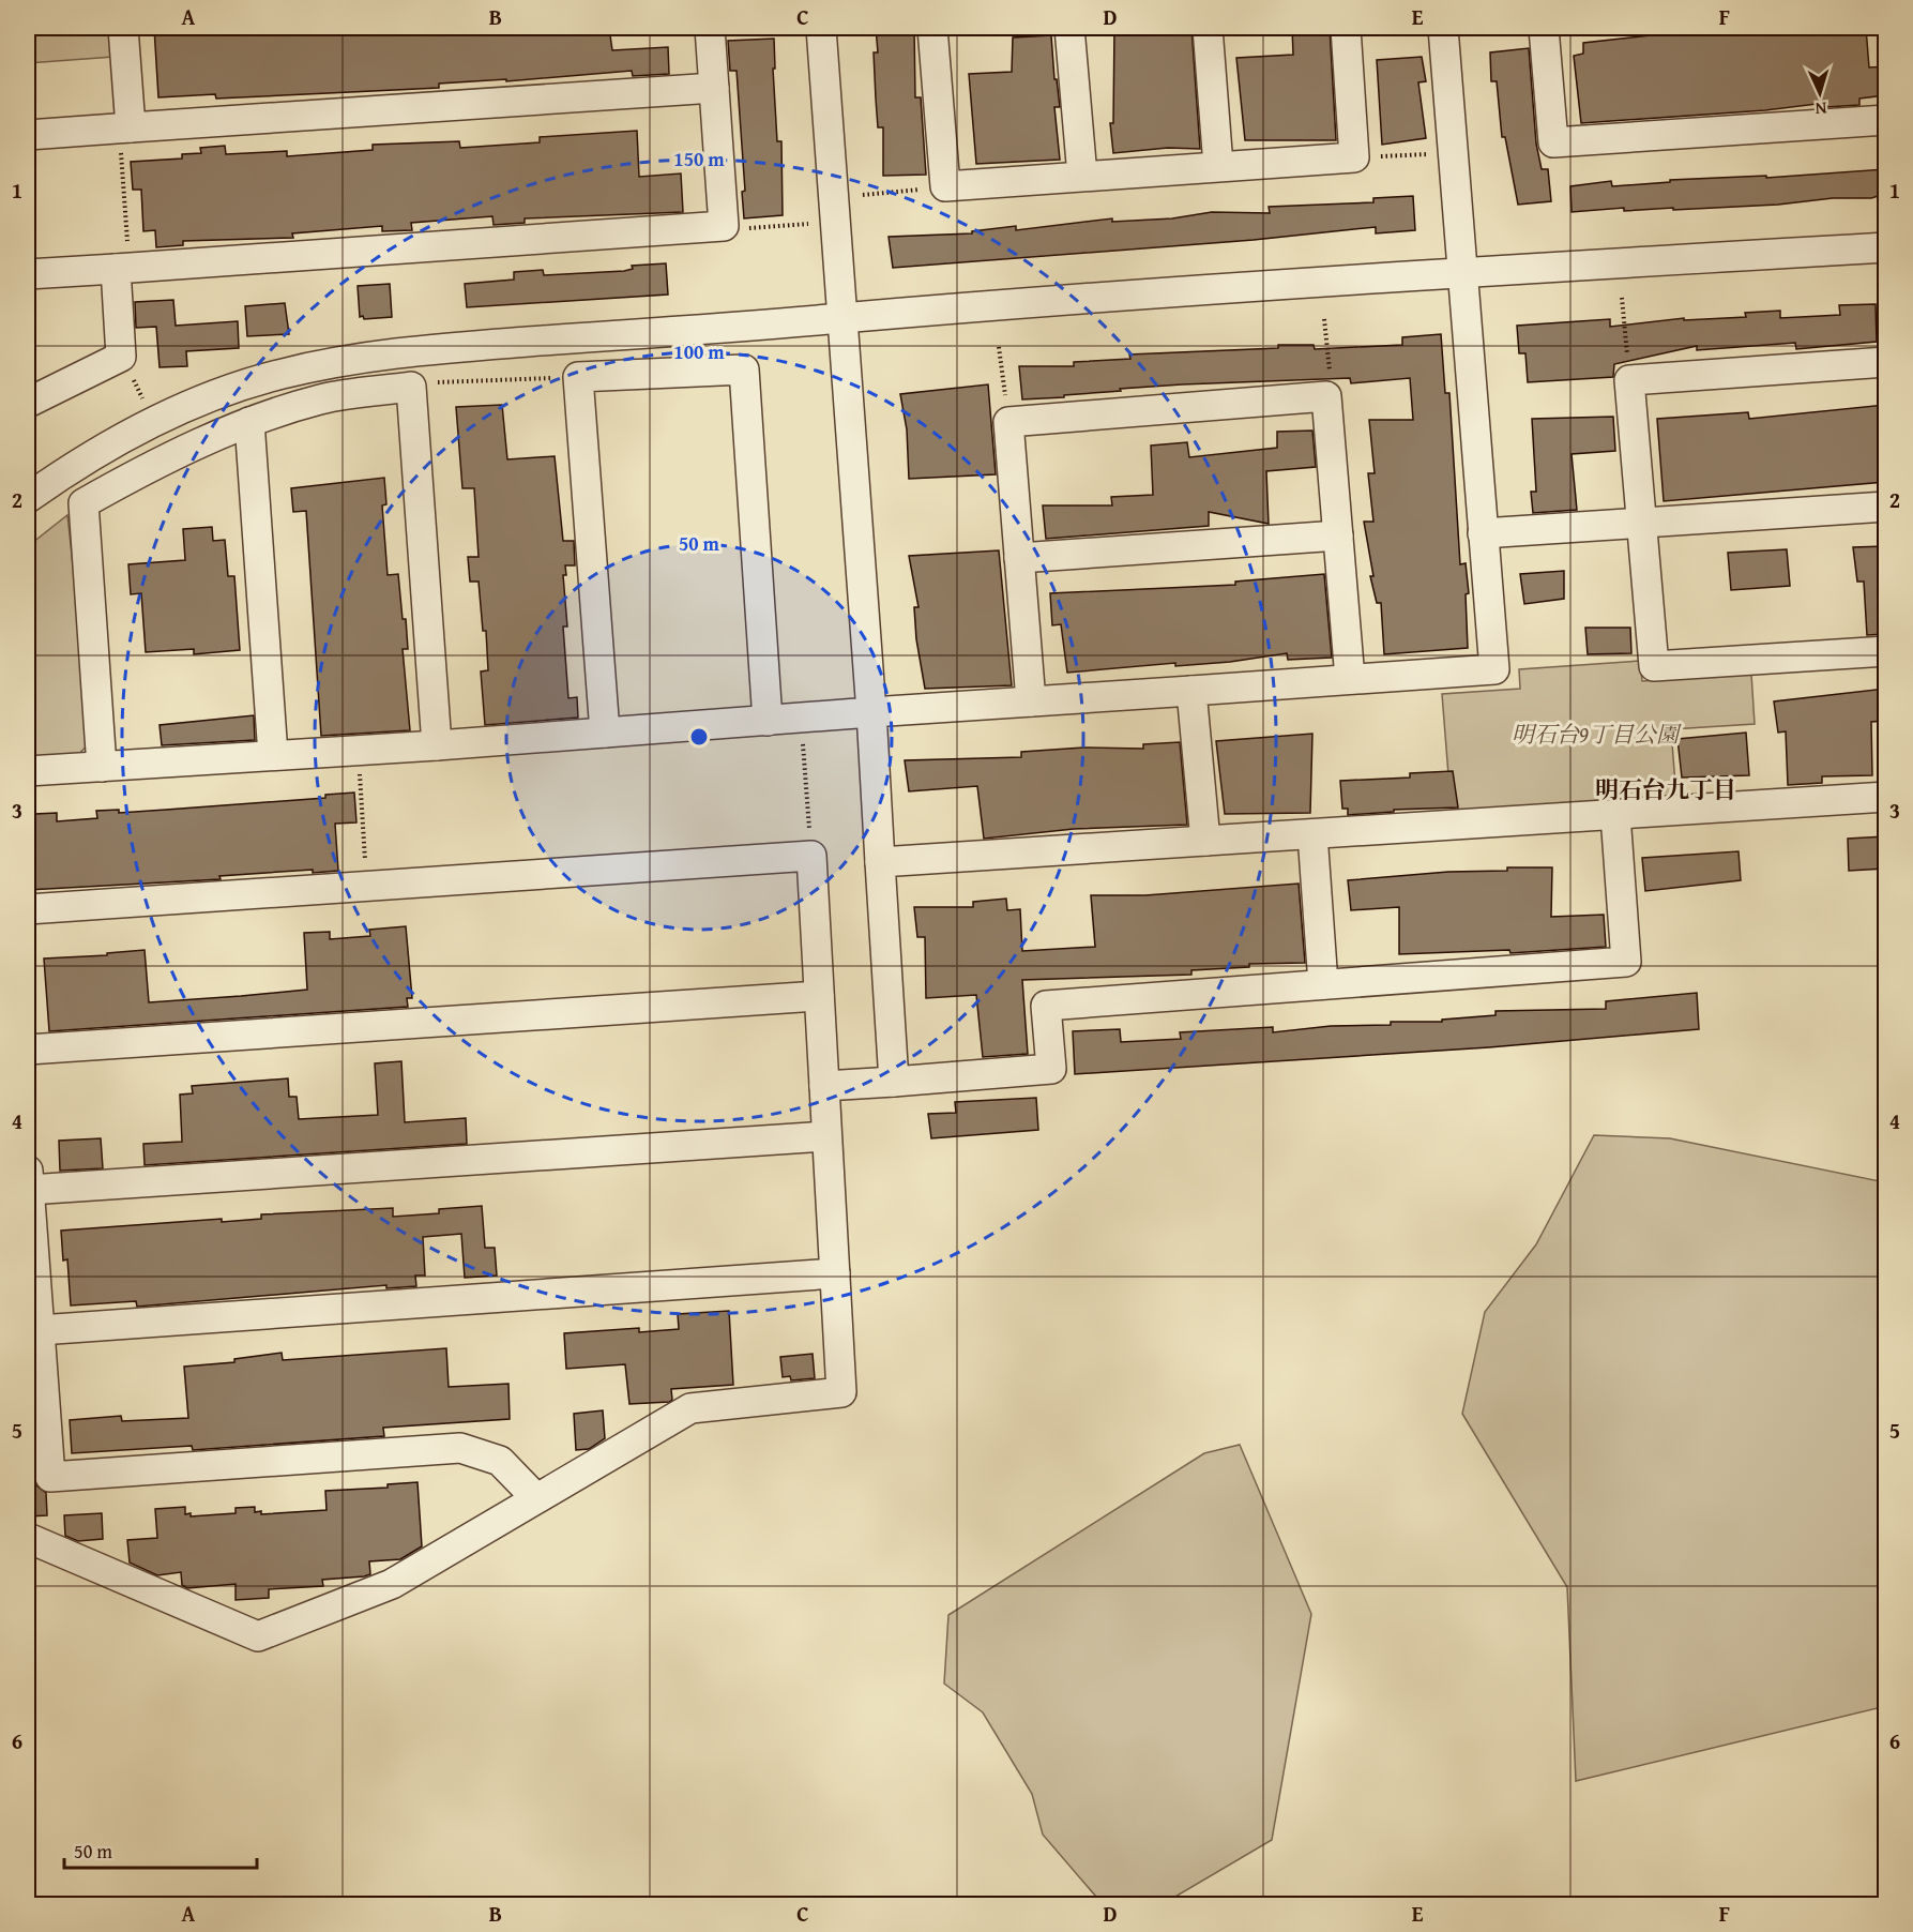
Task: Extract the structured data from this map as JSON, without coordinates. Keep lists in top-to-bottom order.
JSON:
{
  "districts": ["明石台九丁目"],
  "parks": ["明石台9丁目公園"],
  "scale_bar": "50 m",
  "north": "bottom",
  "grid": {
    "columns": [
      "A",
      "B",
      "C",
      "D",
      "E",
      "F"
    ],
    "rows": [
      "1",
      "2",
      "3",
      "4",
      "5",
      "6"
    ]
  },
  "rings": ["150 m", "100 m", "50 m"]
}
